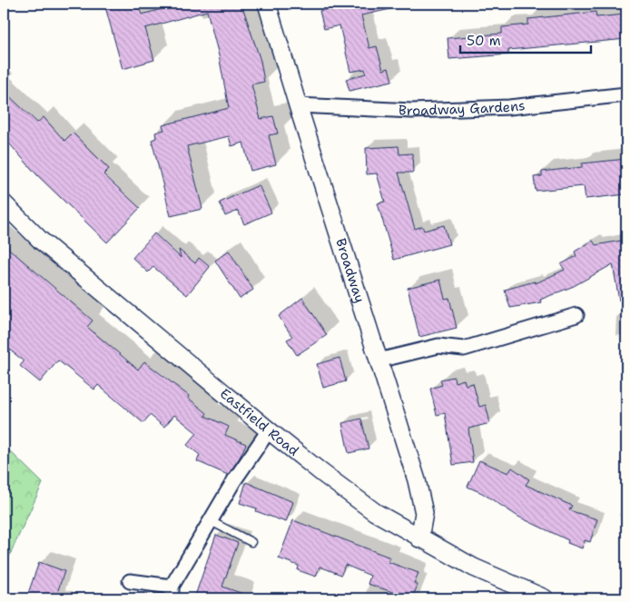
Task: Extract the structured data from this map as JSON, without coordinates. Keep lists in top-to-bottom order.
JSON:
{
  "streets": {
    "street": ["Broadway Gardens", "Broadway", "Eastfield Road"]
  },
  "crossings": [
    ["Broadway Gardens", "Broadway"],
    ["Broadway", "Eastfield Road"]
  ],
  "scale_bar": "50 m"
}
